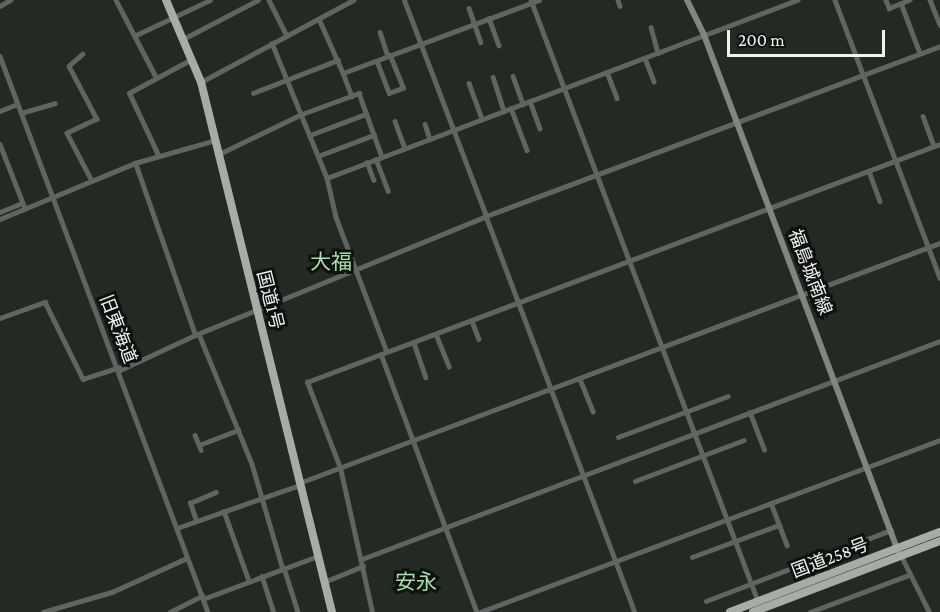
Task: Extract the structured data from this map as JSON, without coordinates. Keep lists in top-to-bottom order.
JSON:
{
  "streets": {
    "highway": ["国道1号", "国道258号"],
    "main road": ["福島城南線"],
    "street": ["旧東海道"]
  },
  "crossings": [
    ["福島城南線", "国道258号"]
  ],
  "districts": ["大福", "安永"],
  "scale_bar": "200 m"
}
